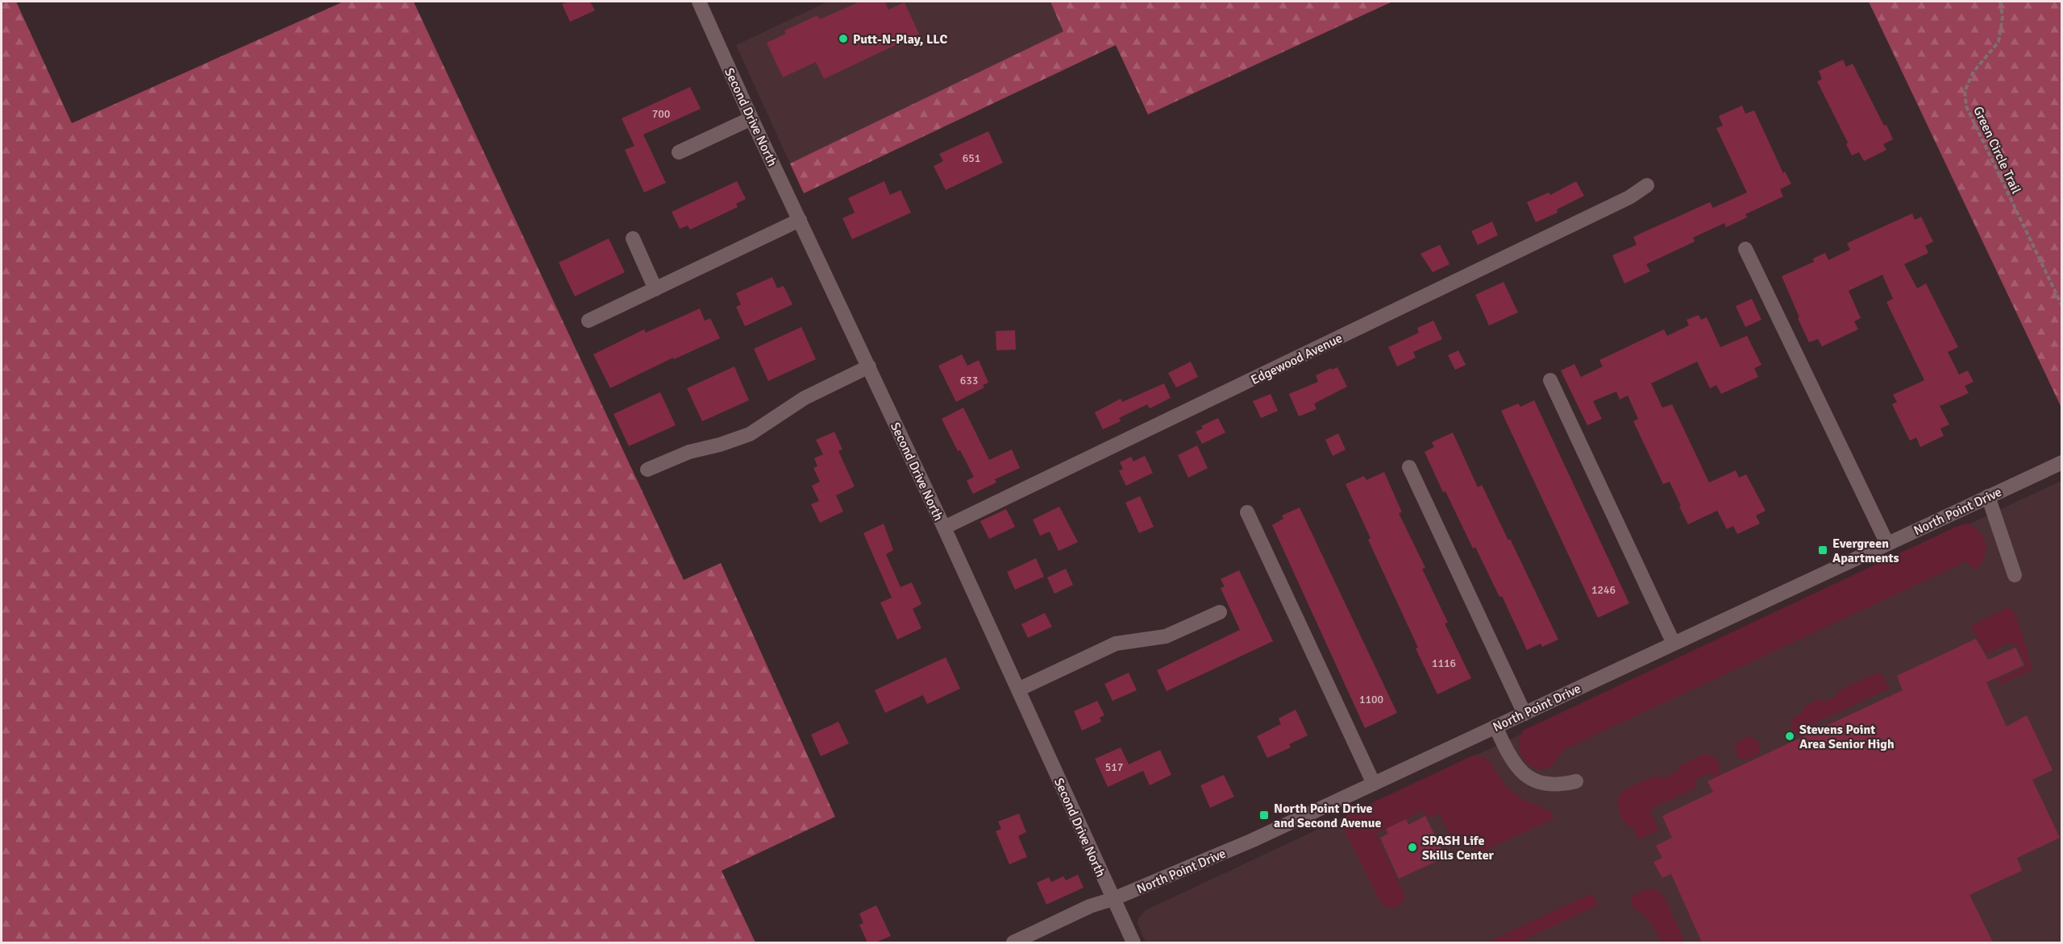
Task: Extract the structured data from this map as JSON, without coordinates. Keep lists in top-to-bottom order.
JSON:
{
  "streets": {
    "street": ["Second Drive North", "Edgewood Avenue", "North Point Drive"],
    "path": ["Green Circle Trail"]
  },
  "crossings": [
    ["Second Drive North", "Edgewood Avenue"],
    ["Second Drive North", "North Point Drive"]
  ],
  "places": {
    "other": ["Putt-N-Play, LLC", "Stevens Point Area Senior High", "SPASH Life Skills Center"],
    "transit": ["Evergreen Apartments", "North Point Drive and Second Avenue"]
  },
  "house_numbers": [
    "700",
    "651",
    "633",
    "1246",
    "1116",
    "1100",
    "517"
  ]
}
